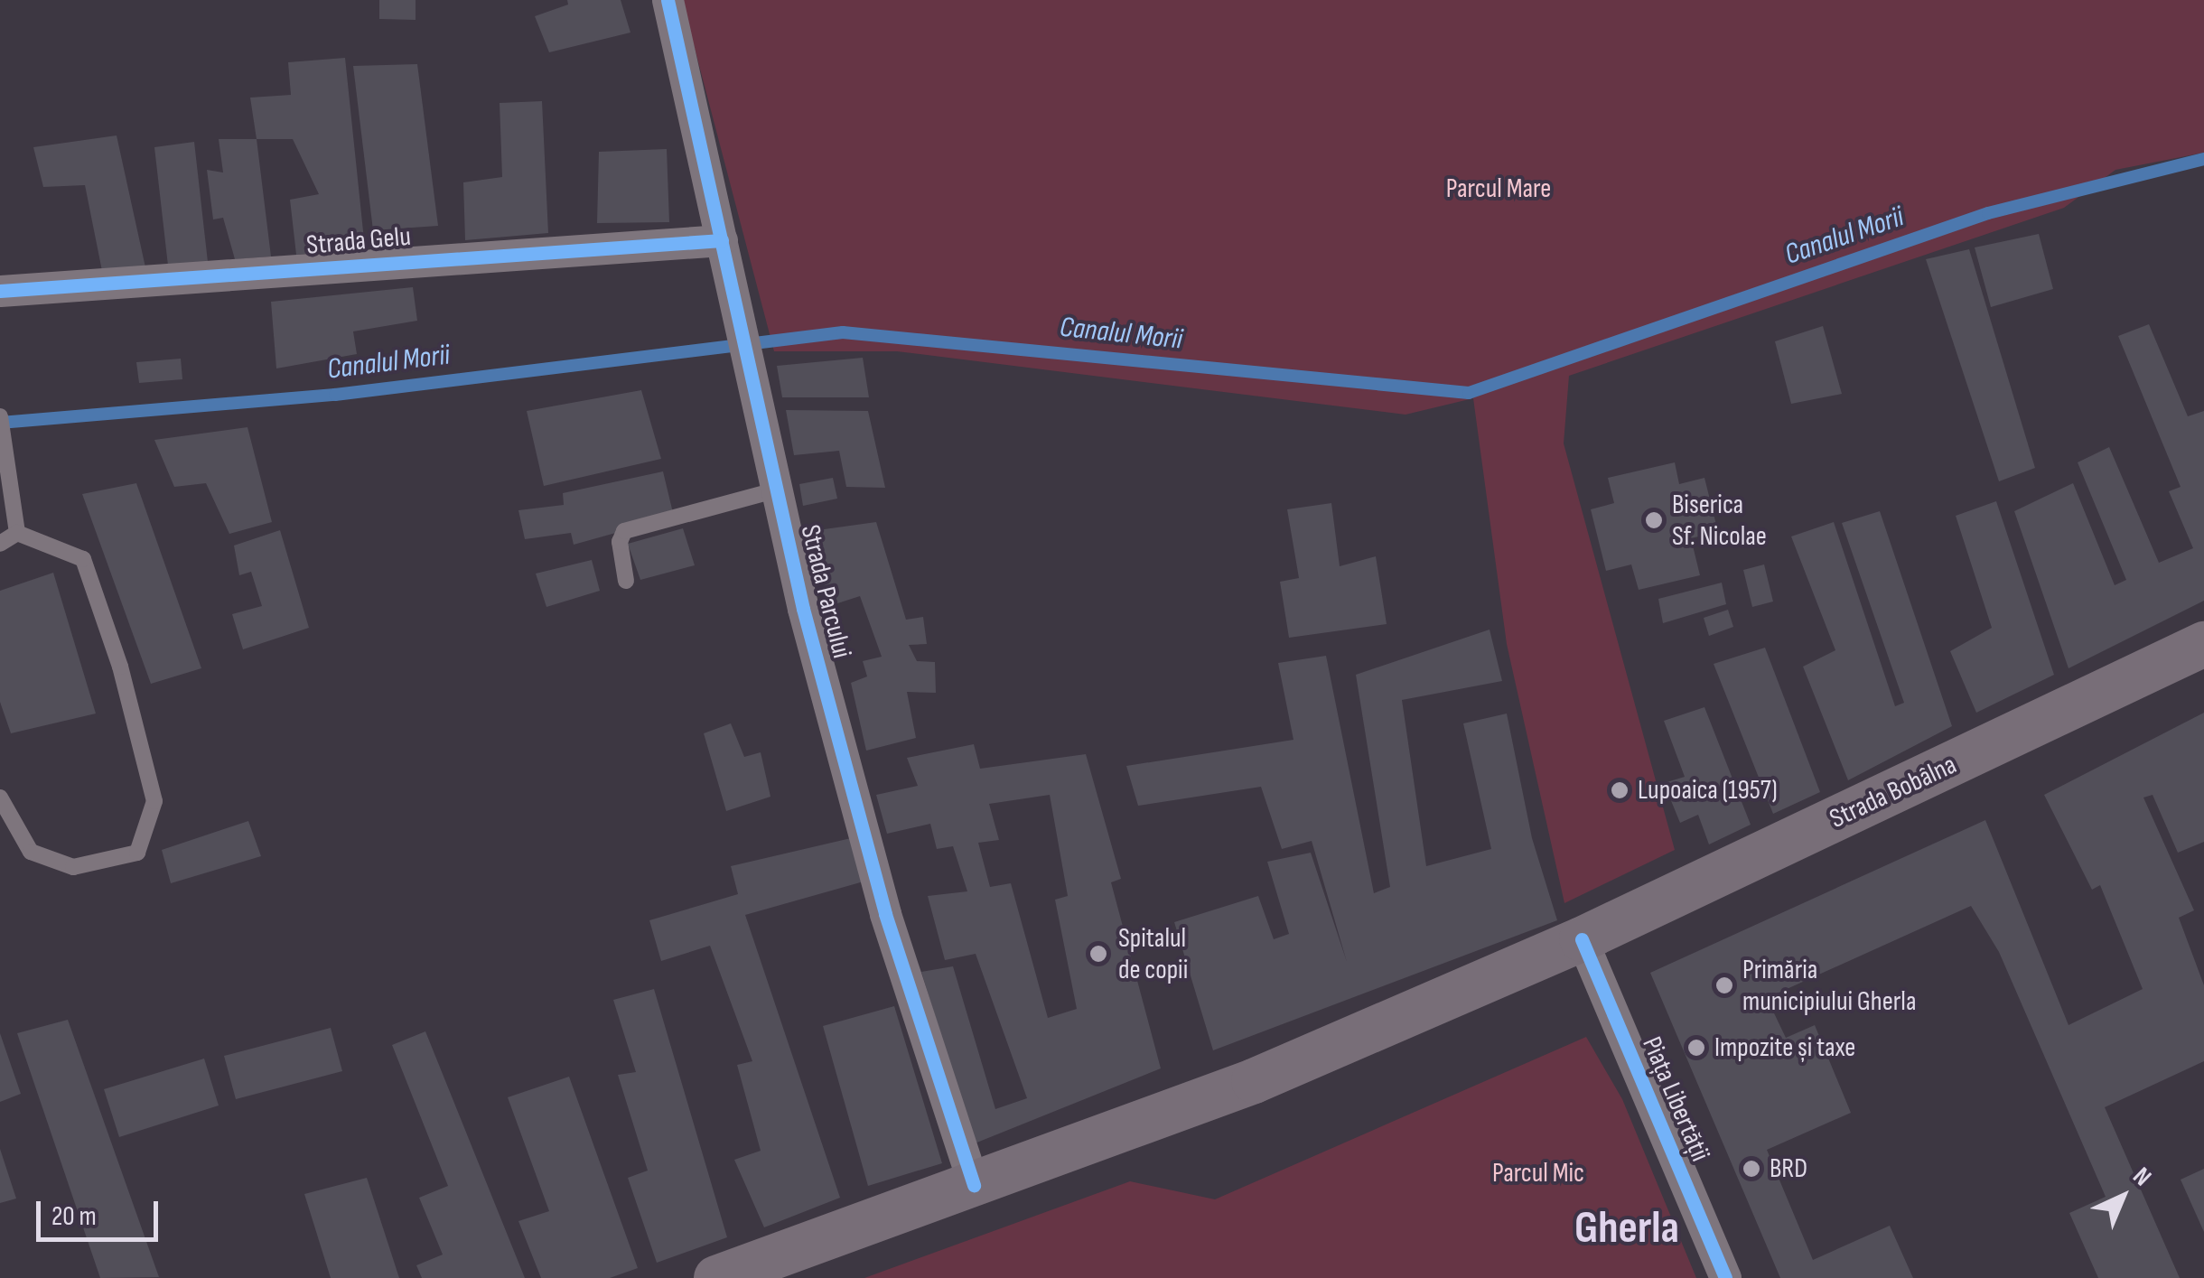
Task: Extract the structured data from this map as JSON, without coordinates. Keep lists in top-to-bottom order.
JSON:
{
  "streets": {
    "main road": ["Strada Bobâlna"],
    "street": ["Strada Gelu", "Strada Parcului", "Piața Libertății"]
  },
  "crossings": [
    ["Strada Gelu", "Strada Parcului"],
    ["Strada Bobâlna", "Piața Libertății"]
  ],
  "districts": ["Gherla"],
  "water": ["Canalul Morii"],
  "parks": ["Parcul Mare", "Parcul Mic"],
  "places": [
    "Biserica Sf. Nicolae",
    "Lupoaica (1957)",
    "Spitalul de copii",
    "Primăria municipiului Gherla",
    "Impozite și taxe",
    "BRD"
  ],
  "scale_bar": "20 m",
  "north": "top right"
}
